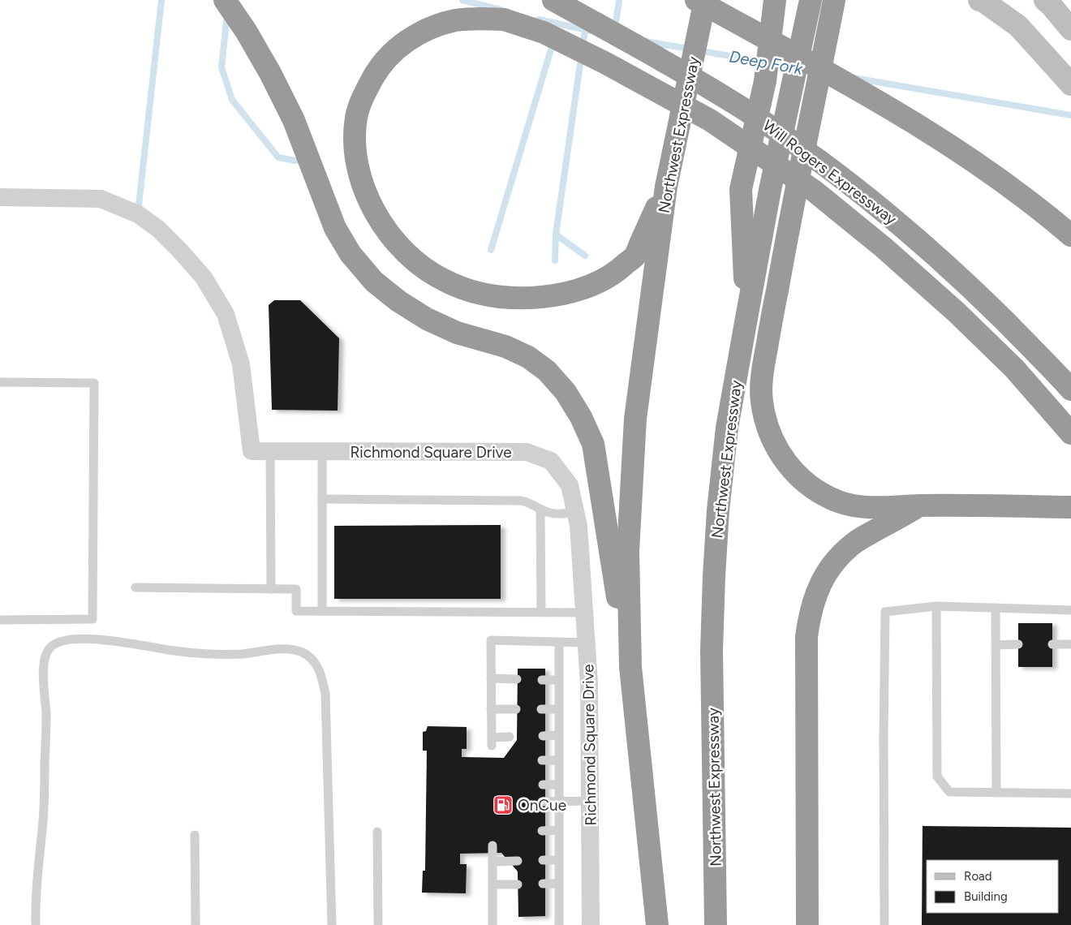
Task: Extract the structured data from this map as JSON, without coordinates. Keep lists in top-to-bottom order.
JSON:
{
  "streets": {
    "highway": ["Northwest Expressway", "Will Rogers Expressway"],
    "street": ["Richmond Square Drive"]
  },
  "water": ["Deep Fork"],
  "places": {
    "fuel station": ["OnCue"]
  },
  "legend": ["Road", "Building"]
}
